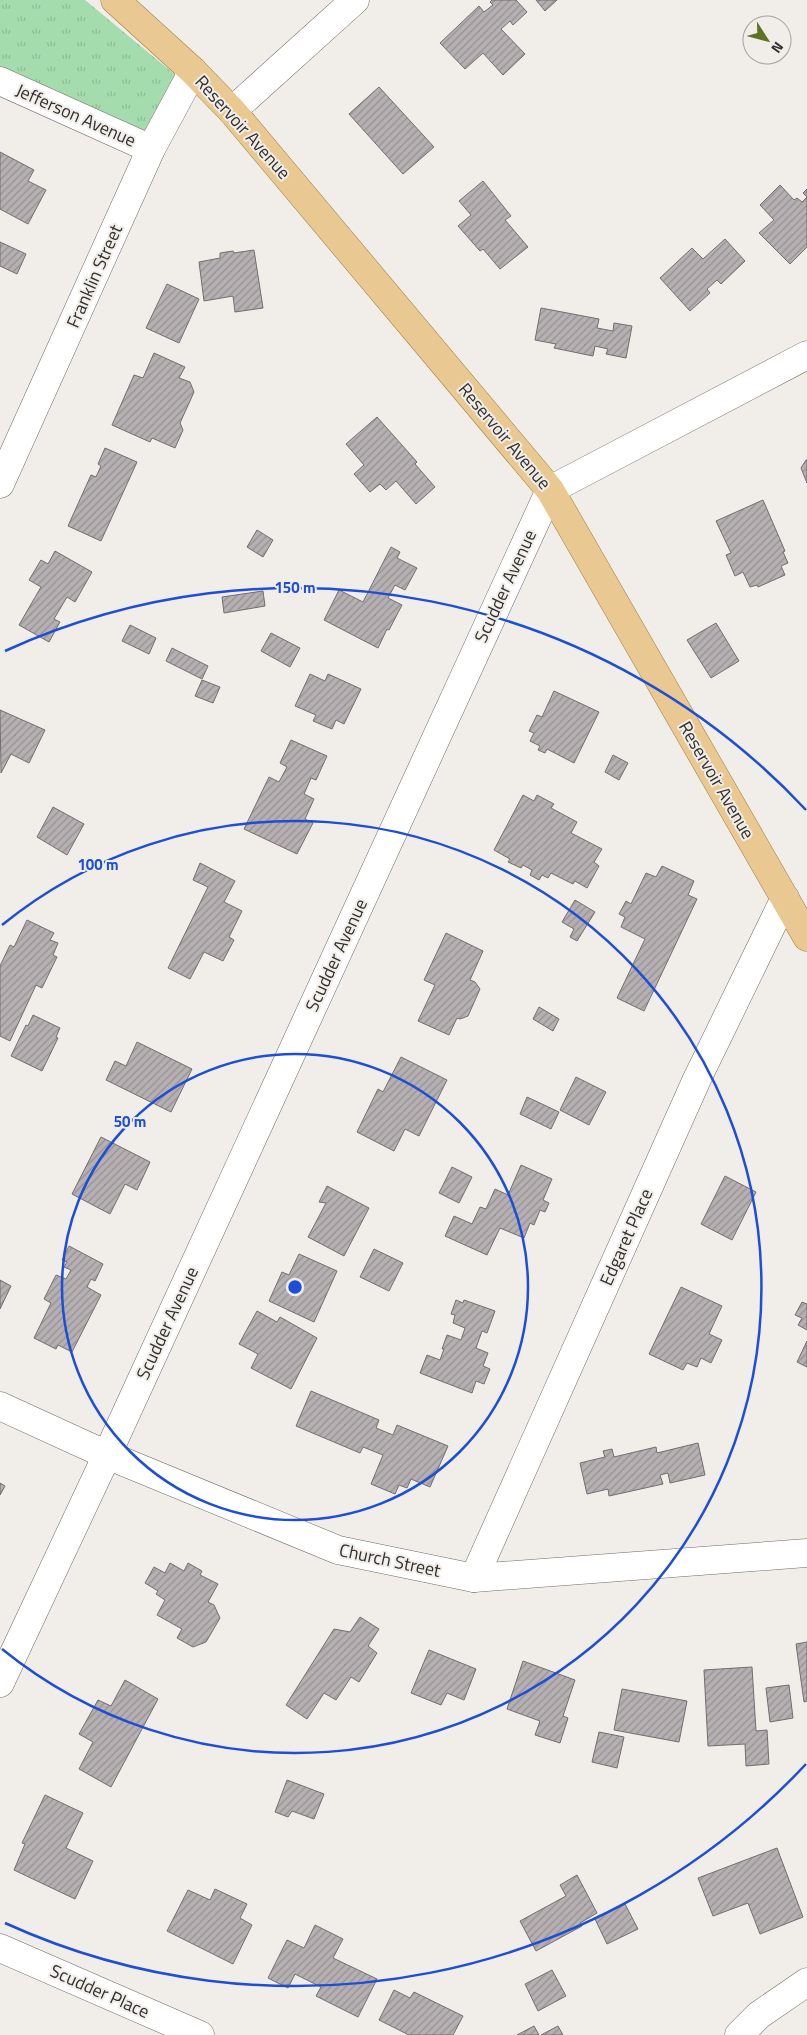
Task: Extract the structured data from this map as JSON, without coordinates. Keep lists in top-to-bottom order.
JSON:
{
  "streets": {
    "main road": ["Reservoir Avenue"],
    "street": [
      "Jefferson Avenue",
      "Franklin Street",
      "Scudder Avenue",
      "Edgaret Place",
      "Church Street",
      "Scudder Place"
    ]
  },
  "crossings": [
    ["Jefferson Avenue", "Franklin Street"],
    ["Reservoir Avenue", "Franklin Street"],
    ["Reservoir Avenue", "Scudder Avenue"],
    ["Reservoir Avenue", "Edgaret Place"],
    ["Scudder Avenue", "Church Street"],
    ["Edgaret Place", "Church Street"]
  ],
  "north": "bottom right",
  "rings": ["150 m", "100 m", "50 m"]
}
